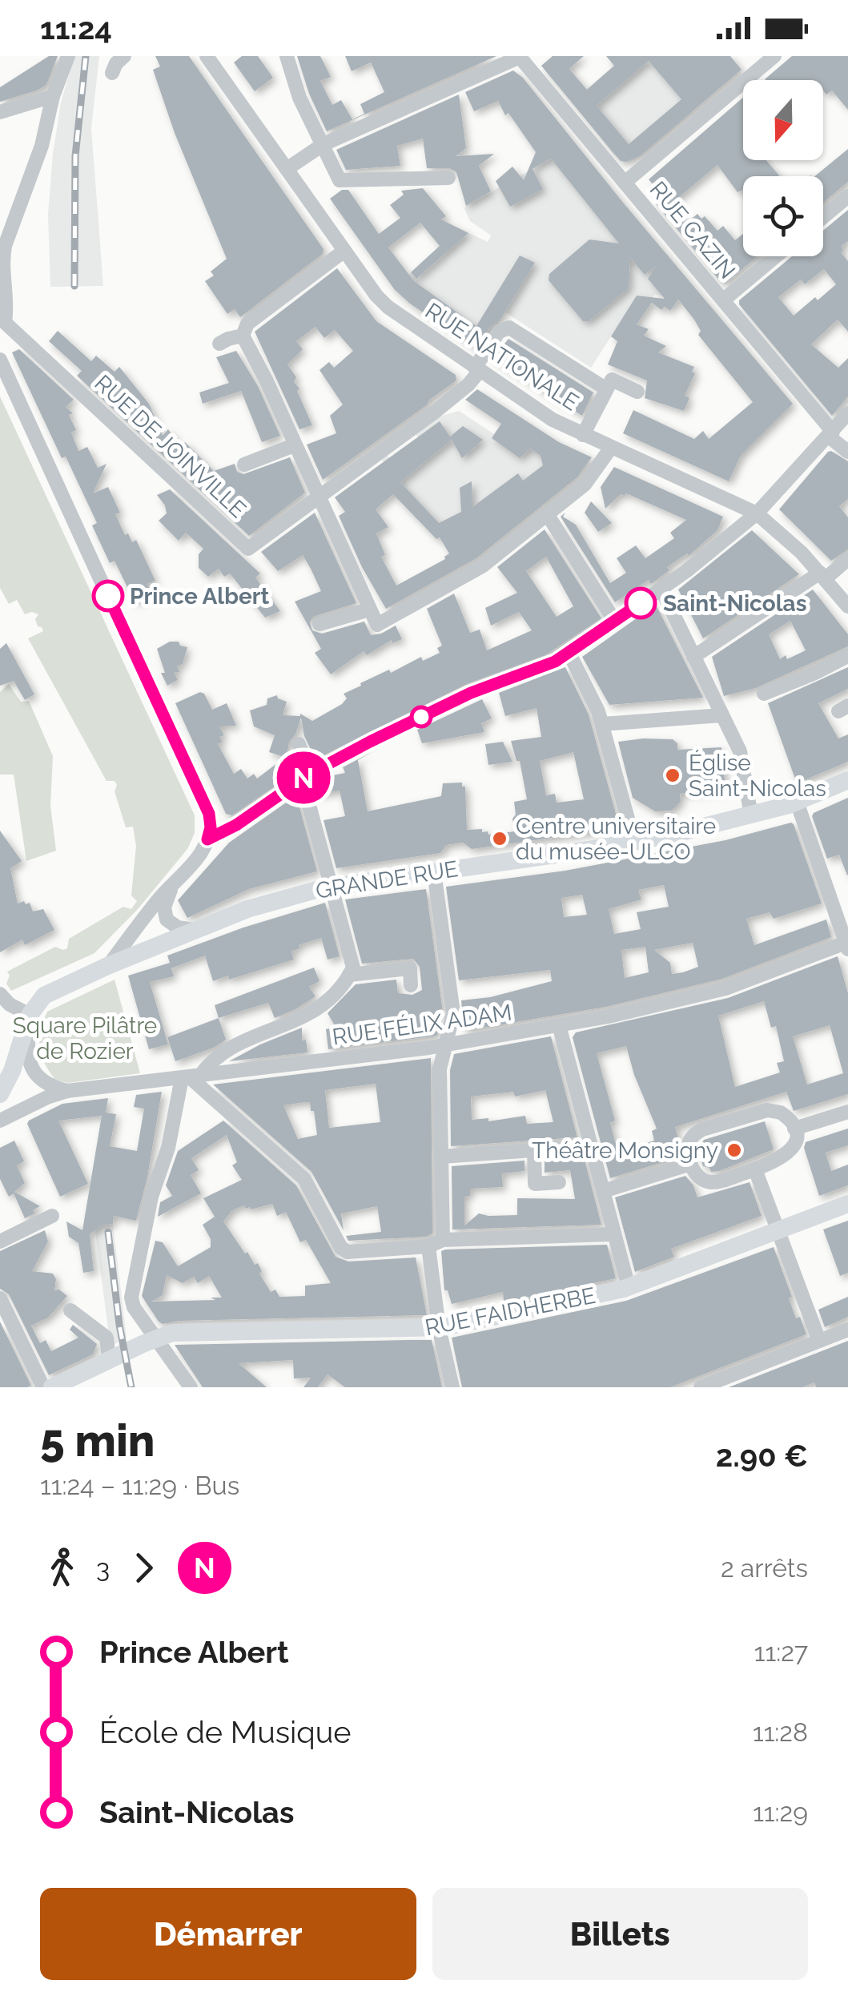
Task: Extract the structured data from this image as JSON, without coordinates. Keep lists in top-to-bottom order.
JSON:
{
  "streets": {
    "main road": ["GRANDE RUE", "RUE FAIDHERBE"],
    "street": [
      "RUE CAZIN",
      "RUE NATIONALE",
      "RUE DE JOINVILLE",
      "RUE FÉLIX ADAM"
    ]
  },
  "parks": ["Square Pilâtre de Rozier"],
  "places": [
    "Prince Albert",
    "Saint-Nicolas",
    "Église Saint-Nicolas",
    "Centre universitaire du musée-ULCO",
    "Théâtre Monsigny"
  ],
  "lines": ["bus line N"],
  "north": "bottom",
  "page": {
    "status": "11:24",
    "on_map": "N",
    "heading": ["5 min", "11:24 – 11:29 · Bus", "2.90 €"],
    "legs": ["3", "N", "2 arrêts"],
    "list": [
      {
        "name": "Prince Albert",
        "value": "11:27"
      },
      {
        "name": "École de Musique",
        "value": "11:28"
      },
      {
        "name": "Saint-Nicolas",
        "value": "11:29"
      }
    ],
    "buttons": ["Démarrer", "Billets"]
  }
}
